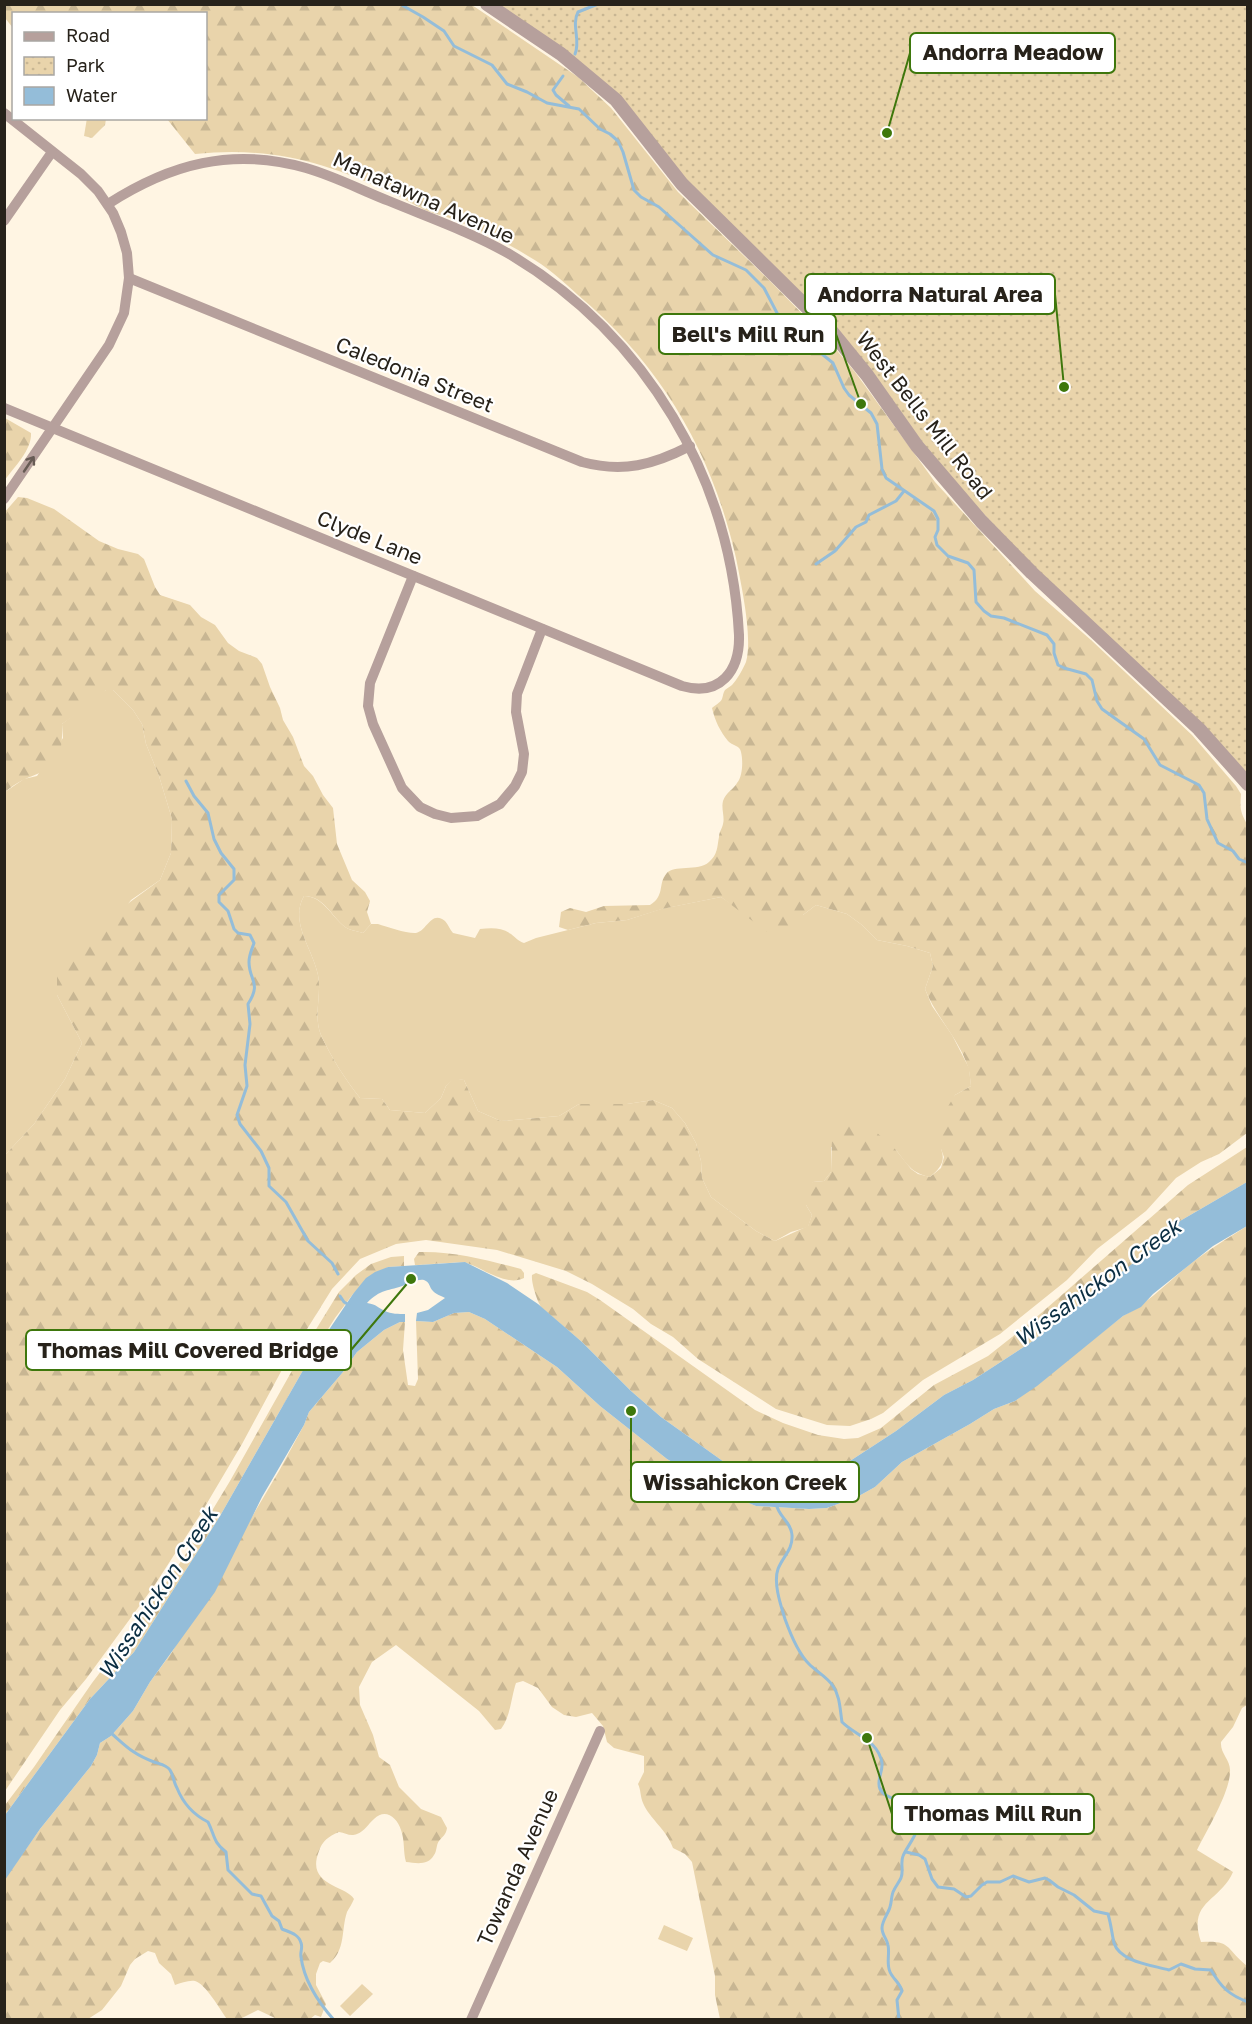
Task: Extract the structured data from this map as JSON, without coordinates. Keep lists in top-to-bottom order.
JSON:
{
  "streets": {
    "street": [
      "Manatawna Avenue",
      "Caledonia Street",
      "West Bells Mill Road",
      "Clyde Lane",
      "Towanda Avenue"
    ]
  },
  "crossings": [
    ["Manatawna Avenue", "Caledonia Street"],
    ["Manatawna Avenue", "Clyde Lane"]
  ],
  "water": ["Wissahickon Creek"],
  "places": [
    "Andorra Meadow",
    "Andorra Natural Area",
    "Bell's Mill Run",
    "Thomas Mill Covered Bridge",
    "Wissahickon Creek",
    "Thomas Mill Run"
  ],
  "legend": ["Road", "Park", "Water"]
}
